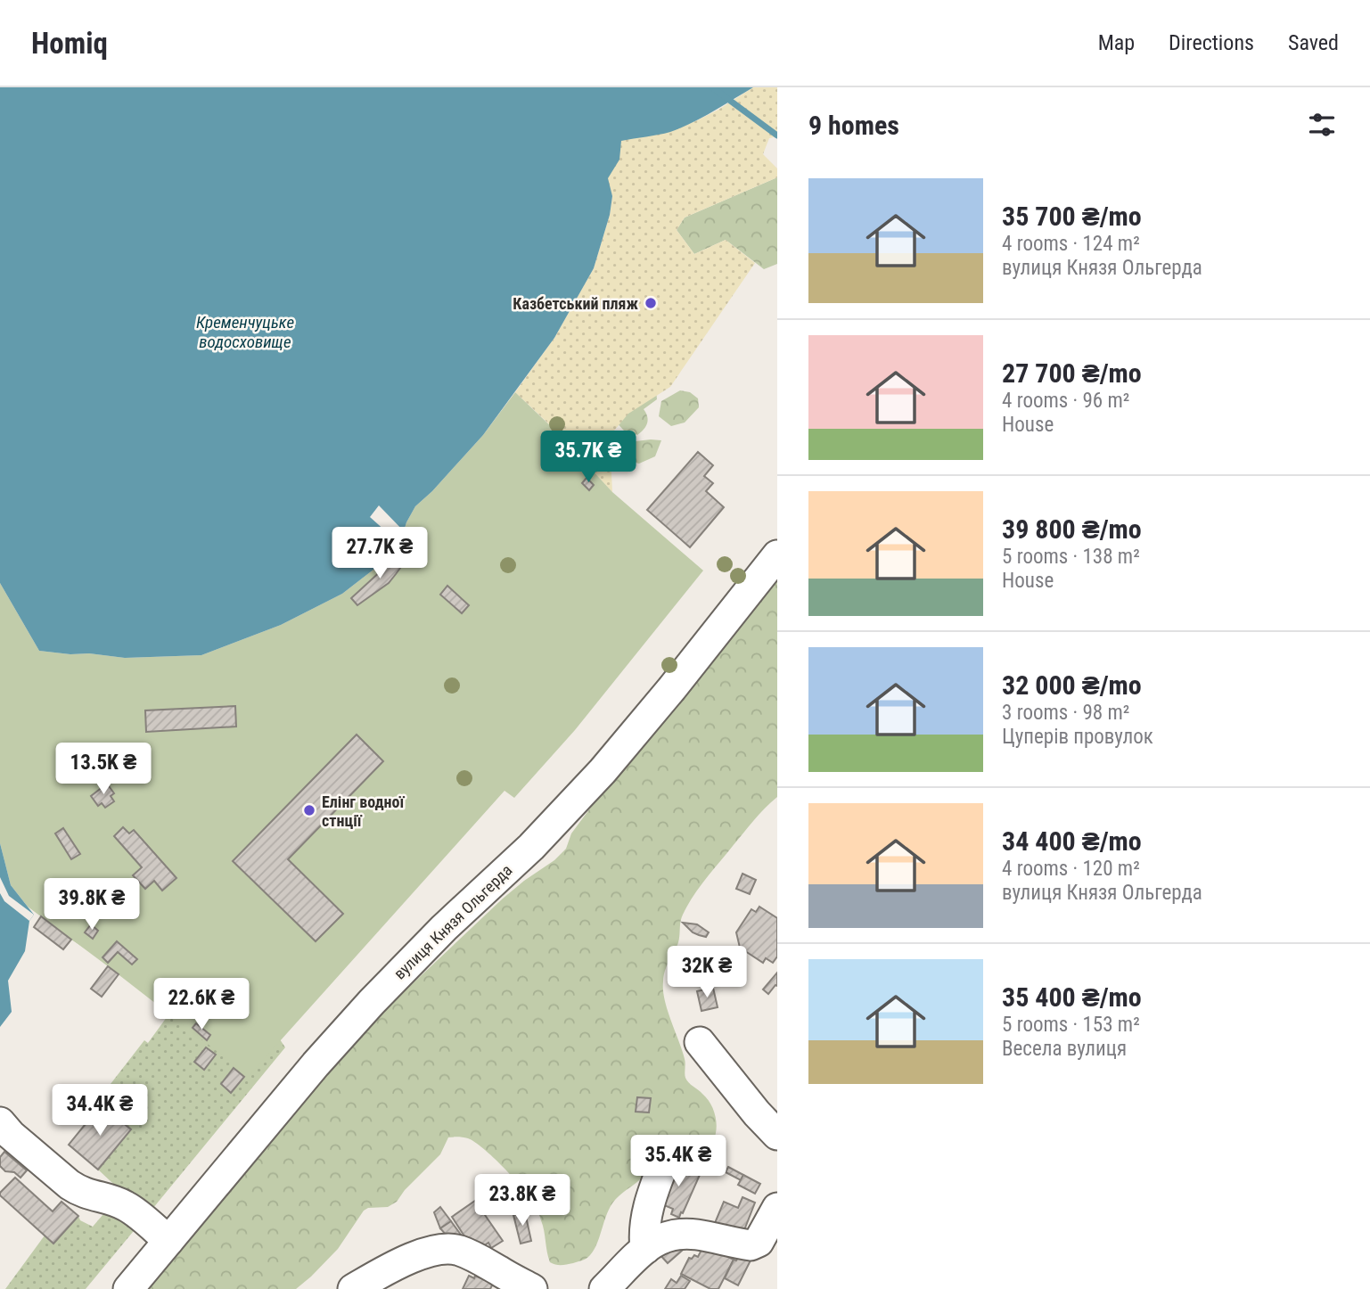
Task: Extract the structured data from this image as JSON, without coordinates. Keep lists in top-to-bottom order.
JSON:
{
  "streets": {
    "street": ["вулиця Князя Ольгерда"]
  },
  "water": ["Кременчуцьке водосховище"],
  "places": ["Казбетський пляж", "Елінг водної стнції"],
  "page": {
    "header": "Homiq",
    "nav": ["Map", "Directions", "Saved"],
    "heading": "9 homes",
    "list": [
      {
        "name": "35 700 ₴/mo",
        "note": "4 rooms · 124 m² · вулиця Князя Ольгерда"
      },
      {
        "name": "27 700 ₴/mo",
        "note": "4 rooms · 96 m² · House"
      },
      {
        "name": "39 800 ₴/mo",
        "note": "5 rooms · 138 m² · House"
      },
      {
        "name": "32 000 ₴/mo",
        "note": "3 rooms · 98 m² · Цуперів провулок"
      },
      {
        "name": "34 400 ₴/mo",
        "note": "4 rooms · 120 m² · вулиця Князя Ольгерда"
      },
      {
        "name": "35 400 ₴/mo",
        "note": "5 rooms · 153 m² · Весела вулиця"
      }
    ],
    "price": [
      "35.7K ₴",
      "27.7K ₴",
      "13.5K ₴",
      "39.8K ₴",
      "32K ₴",
      "22.6K ₴",
      "34.4K ₴",
      "35.4K ₴",
      "23.8K ₴"
    ]
  }
}
